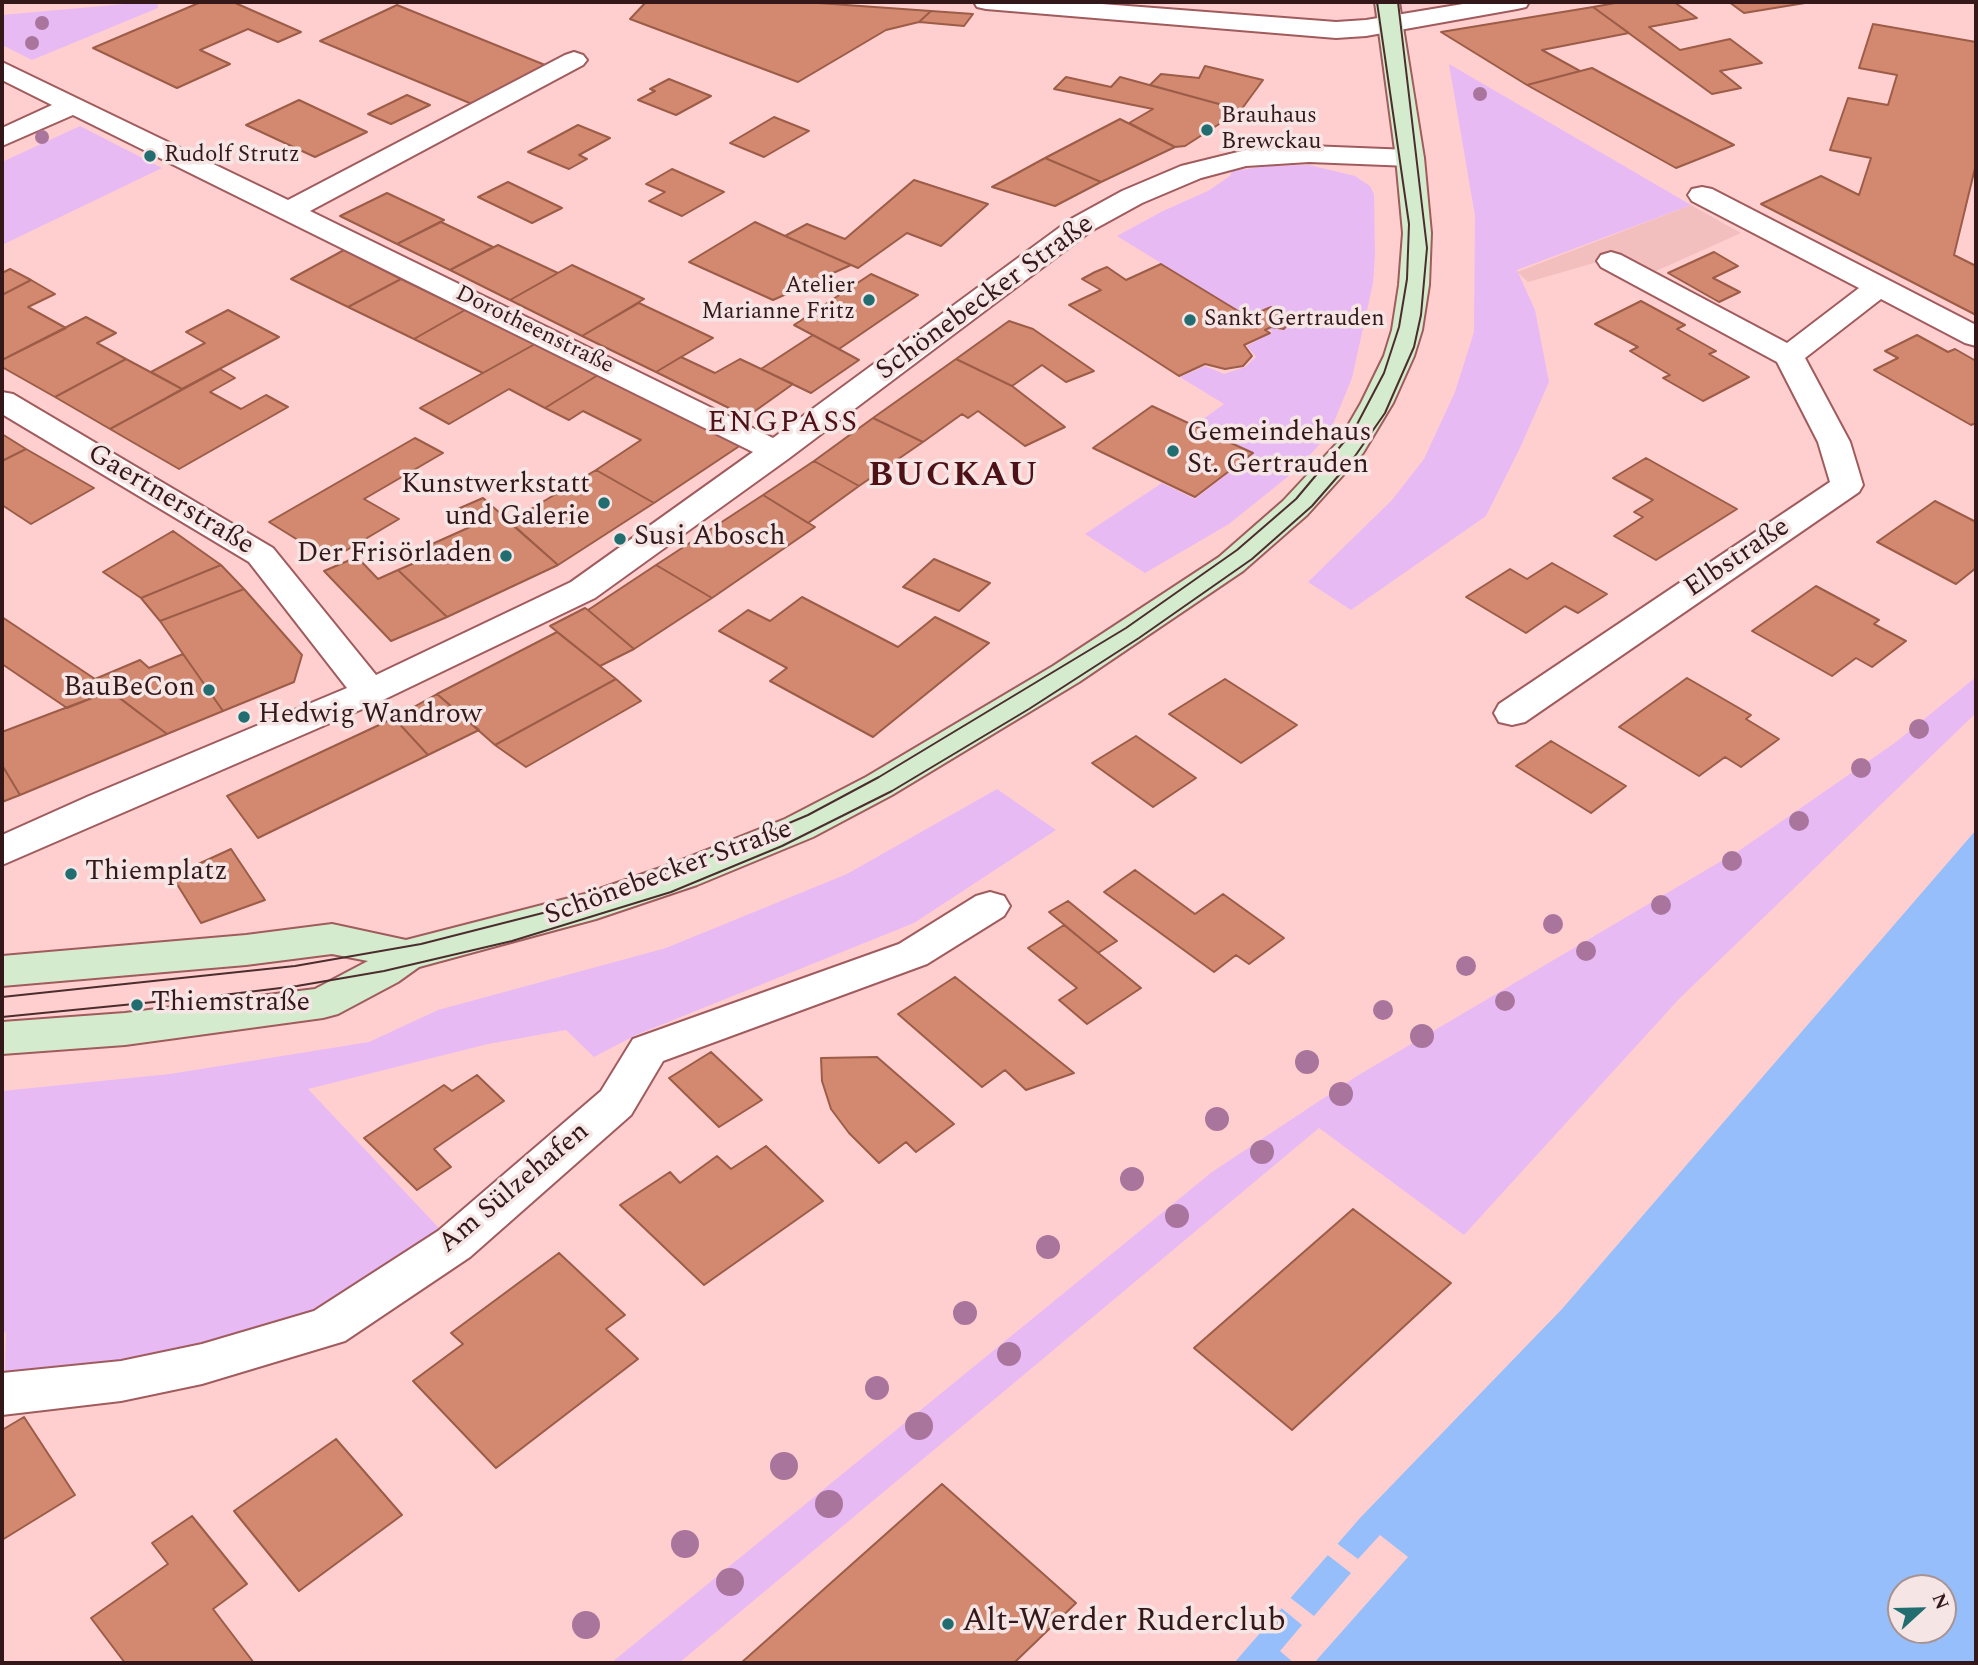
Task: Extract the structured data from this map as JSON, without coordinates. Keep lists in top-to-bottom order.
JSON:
{
  "streets": {
    "main road": ["Schönebecker Straße"],
    "street": [
      "Dorotheenstraße",
      "Gaertnerstraße",
      "Elbstraße",
      "Am Sülzehafen"
    ]
  },
  "crossings": [
    ["Schönebecker Straße", "Dorotheenstraße"],
    ["Schönebecker Straße", "Gaertnerstraße"]
  ],
  "districts": ["ENGPASS", "BUCKAU"],
  "places": [
    "Brauhaus Brewckau",
    "Rudolf Strutz",
    "Atelier Marianne Fritz",
    "Sankt Gertrauden",
    "Gemeindehaus St. Gertrauden",
    "Kunstwerkstatt und Galerie",
    "Susi Abosch",
    "Der Frisörladen",
    "BauBeCon",
    "Hedwig Wandrow",
    "Thiemplatz",
    "Thiemstraße",
    "Alt-Werder Ruderclub"
  ],
  "north": "right"
}
